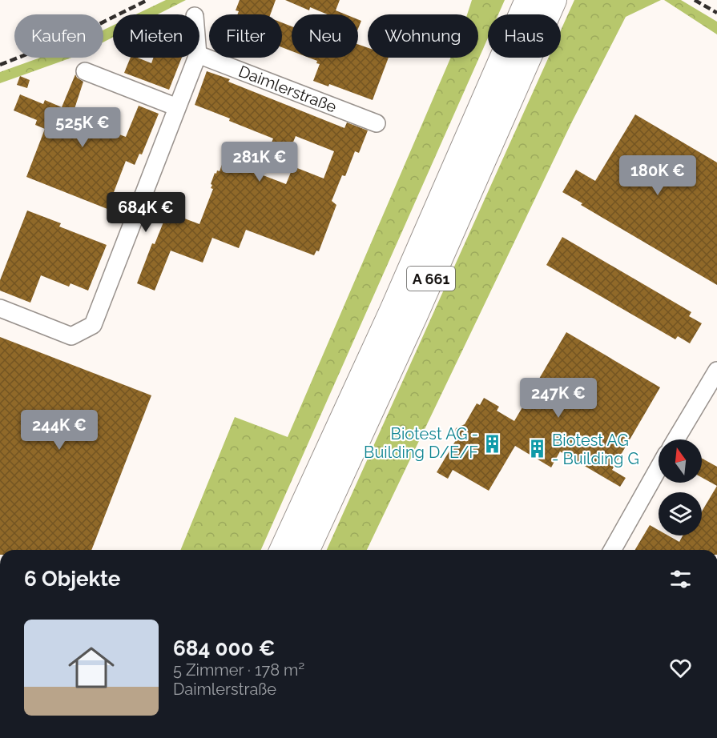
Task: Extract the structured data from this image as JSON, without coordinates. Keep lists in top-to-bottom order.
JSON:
{
  "streets": {
    "highway": ["A 661"],
    "street": ["Daimlerstraße"]
  },
  "places": {
    "building": ["Biotest AG - Building D/E/F", "Biotest AG - Building G"]
  },
  "north": "top",
  "page": {
    "chip": [
      "Kaufen",
      "Mieten",
      "Filter",
      "Neu",
      "Wohnung",
      "Haus"
    ],
    "price": [
      "525K €",
      "281K €",
      "180K €",
      "684K €",
      "247K €",
      "244K €"
    ],
    "heading": "6 Objekte",
    "list": [
      {
        "name": "684 000 €",
        "note": "5 Zimmer · 178 m² · Daimlerstraße"
      }
    ]
  }
}
